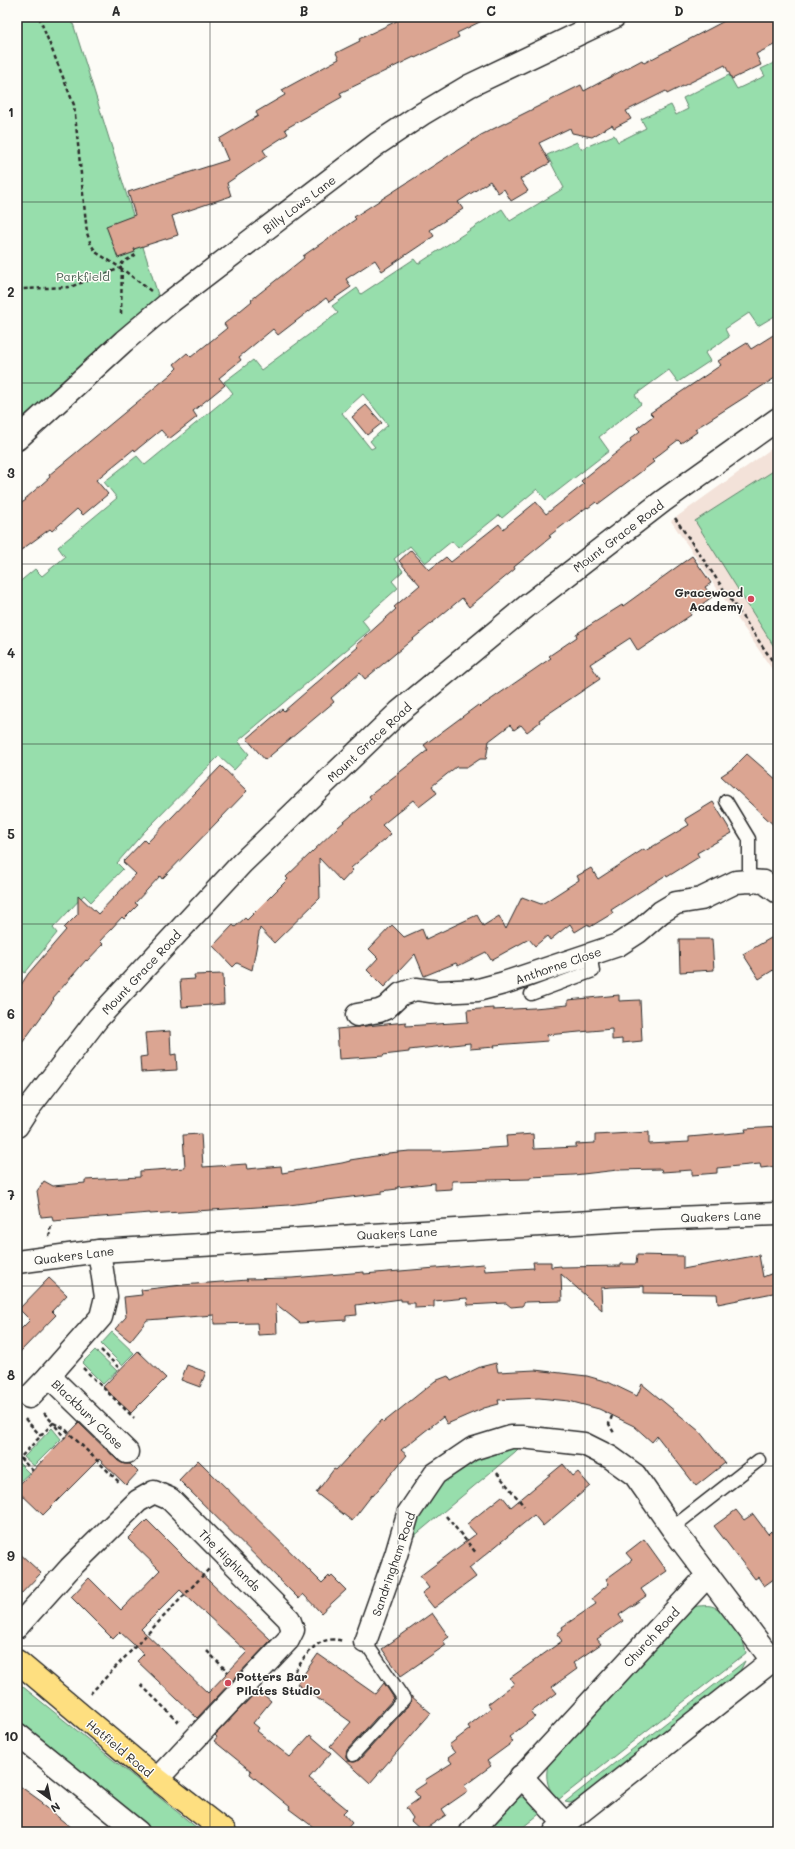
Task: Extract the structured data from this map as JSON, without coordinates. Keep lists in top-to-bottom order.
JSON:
{
  "streets": {
    "main road": ["Hatfield Road"],
    "street": [
      "Billy Lows Lane",
      "Mount Grace Road",
      "Anthorne Close",
      "Quakers Lane",
      "Blackbury Close",
      "The Highlands",
      "Sandringham Road",
      "Church Road"
    ]
  },
  "crossings": [
    ["Quakers Lane", "Blackbury Close"],
    ["The Highlands", "Hatfield Road"],
    ["Sandringham Road", "Church Road"]
  ],
  "parks": ["Parkfield"],
  "places": ["Gracewood Academy", "Potters Bar Pilates Studio"],
  "north": "bottom right",
  "grid": {
    "columns": [
      "A",
      "B",
      "C",
      "D"
    ],
    "rows": [
      "1",
      "2",
      "3",
      "4",
      "5",
      "6",
      "7",
      "8",
      "9",
      "10"
    ]
  }
}
